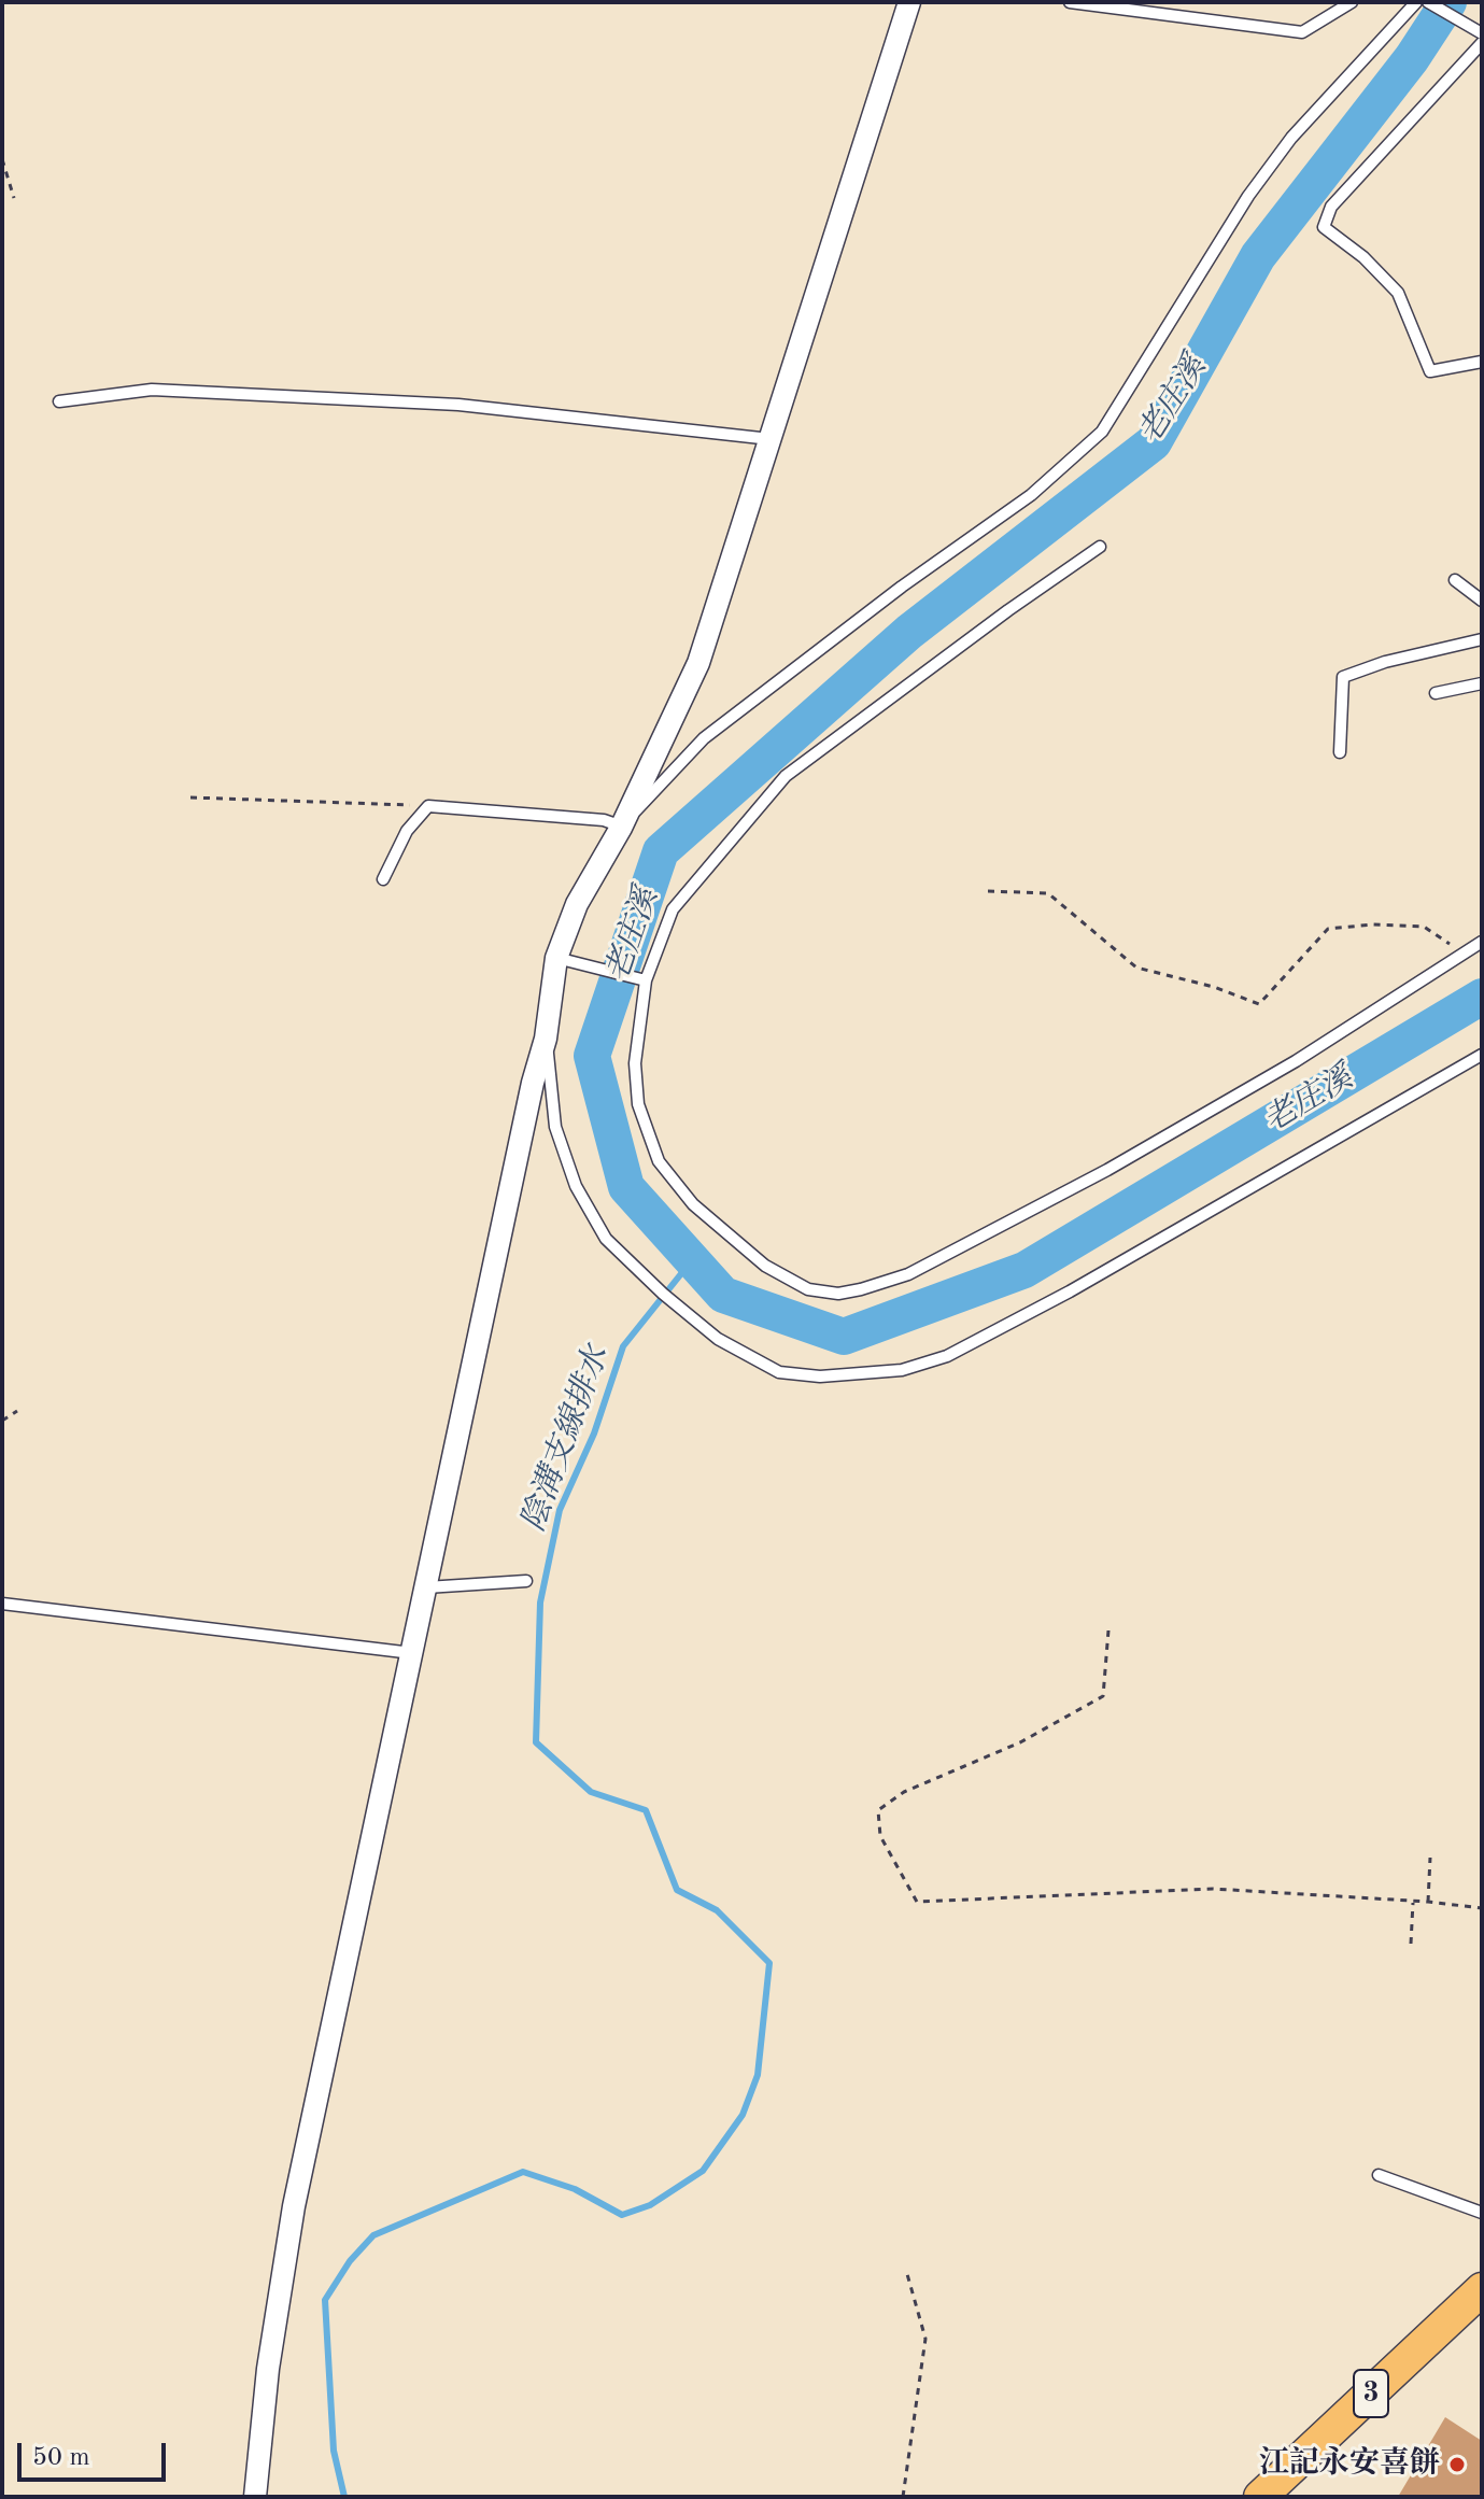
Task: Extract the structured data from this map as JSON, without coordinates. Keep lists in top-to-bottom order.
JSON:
{
  "streets": {
    "main road": ["3"]
  },
  "water": ["老庄溪", "陰溝支線排水"],
  "places": ["江記永安喜餅"],
  "scale_bar": "50 m"
}
